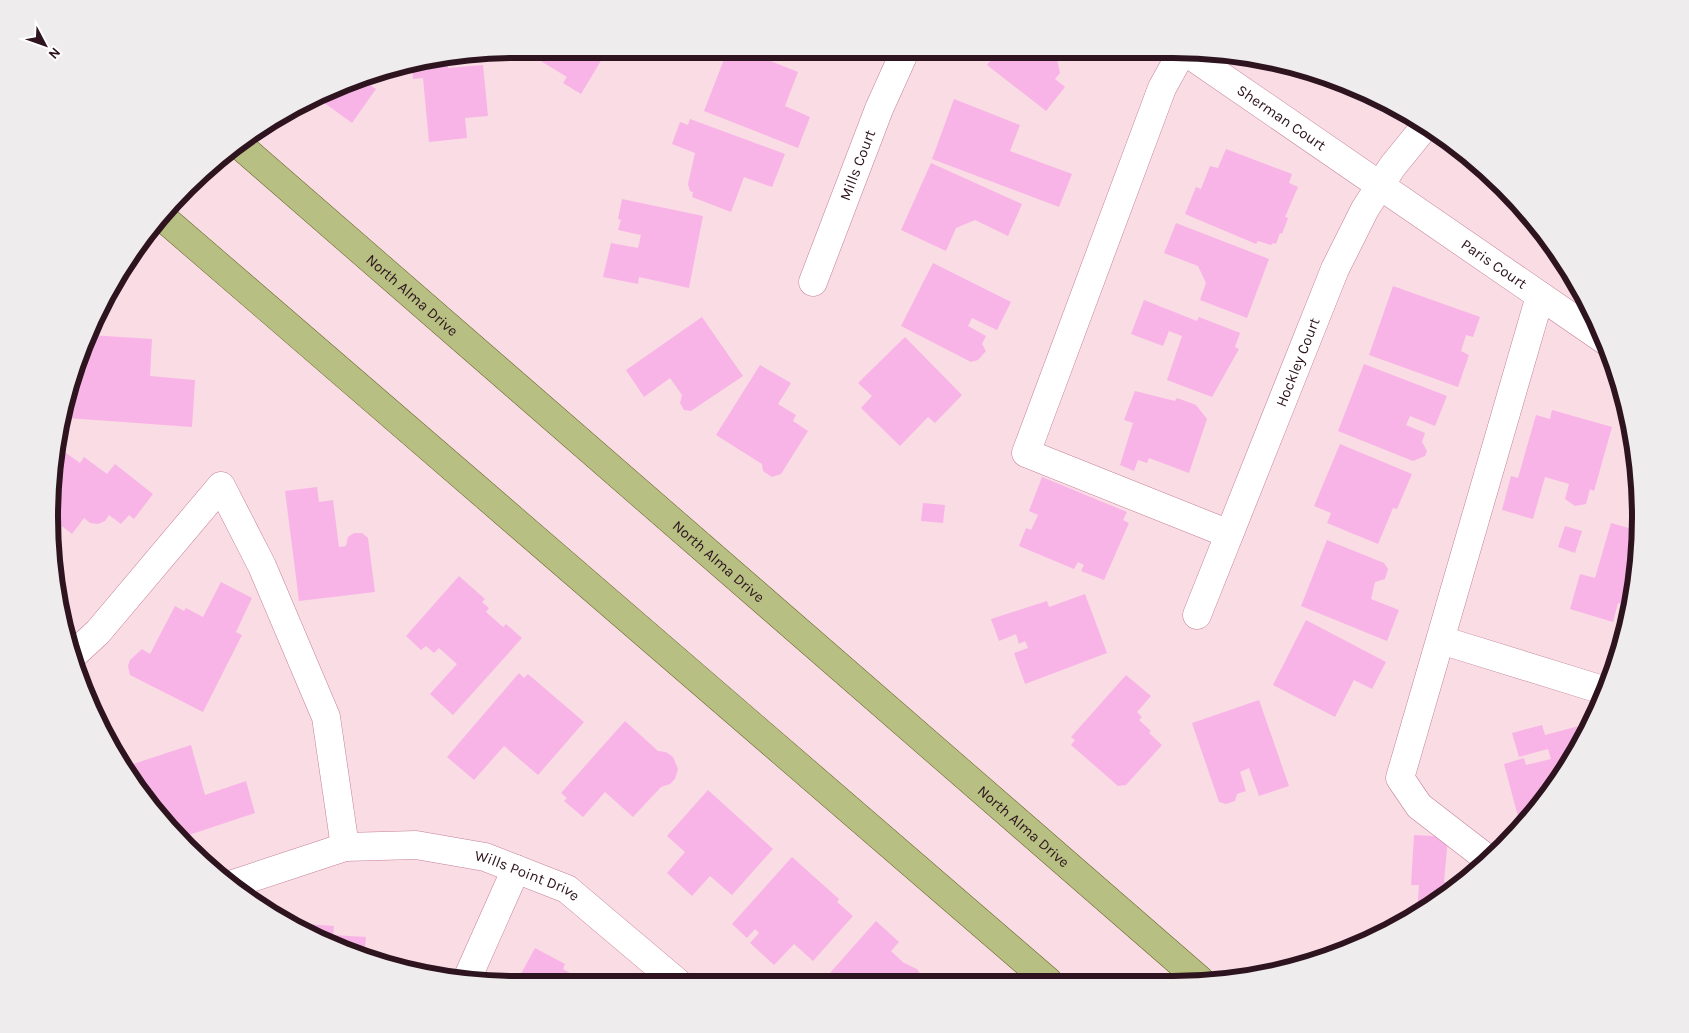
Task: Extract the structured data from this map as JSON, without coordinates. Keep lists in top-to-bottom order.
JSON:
{
  "streets": {
    "main road": ["North Alma Drive"],
    "street": [
      "Sherman Court",
      "Mills Court",
      "Paris Court",
      "Hockley Court",
      "Wills Point Drive"
    ]
  },
  "crossings": [
    ["Sherman Court", "Paris Court"],
    ["Sherman Court", "Hockley Court"],
    ["Paris Court", "Hockley Court"]
  ],
  "north": "bottom right"
}
